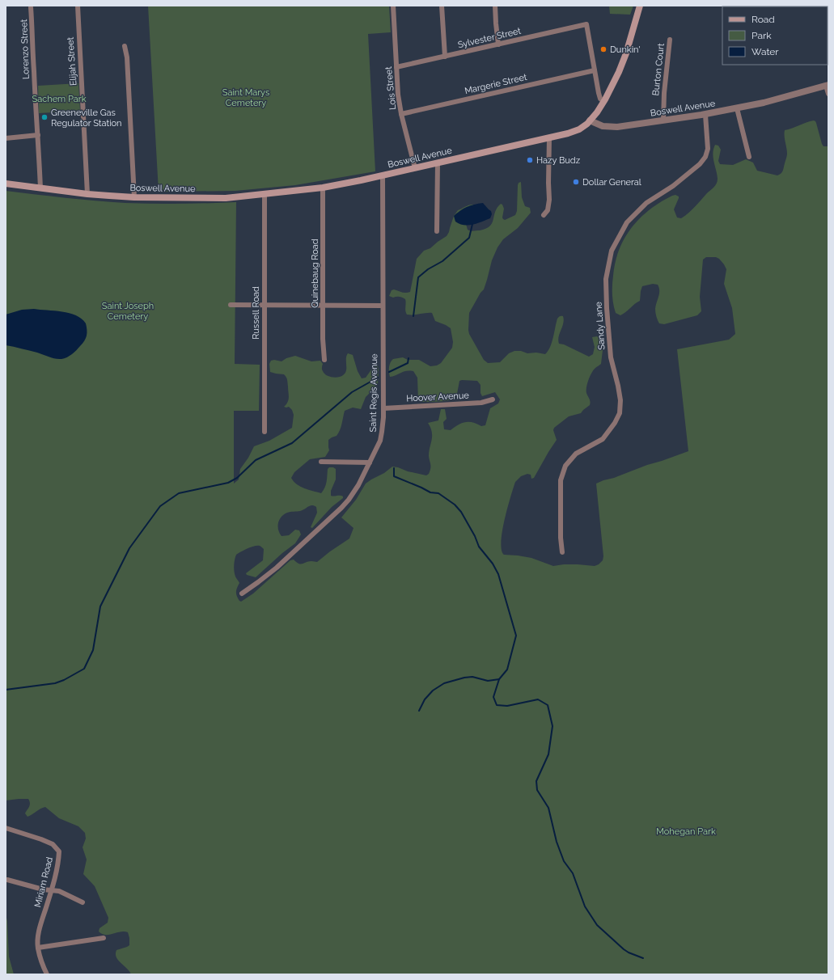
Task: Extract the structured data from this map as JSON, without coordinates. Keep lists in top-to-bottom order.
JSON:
{
  "streets": {
    "main road": ["Boswell Avenue"],
    "street": [
      "Sylvester Street",
      "Lorenzo Street",
      "Elijah Street",
      "Burton Court",
      "Margerie Street",
      "Lois Street",
      "Quinebaug Road",
      "Russell Road",
      "Sandy Lane",
      "Saint Regis Avenue",
      "Hoover Avenue",
      "Miriam Road"
    ]
  },
  "crossings": [
    ["Sylvester Street", "Margerie Street"],
    ["Sylvester Street", "Lois Street"],
    ["Lorenzo Street", "Boswell Avenue"],
    ["Elijah Street", "Boswell Avenue"],
    ["Burton Court", "Boswell Avenue"],
    ["Margerie Street", "Lois Street"],
    ["Lois Street", "Boswell Avenue"],
    ["Boswell Avenue", "Quinebaug Road"],
    ["Boswell Avenue", "Russell Road"],
    ["Boswell Avenue", "Sandy Lane"],
    ["Boswell Avenue", "Saint Regis Avenue"],
    ["Saint Regis Avenue", "Hoover Avenue"]
  ],
  "parks": [
    "Saint Marys Cemetery",
    "Sachem Park",
    "Saint Joseph Cemetery",
    "Mohegan Park"
  ],
  "places": [
    "Dunkin'",
    "Greeneville Gas Regulator Station",
    "Hazy Budz",
    "Dollar General"
  ],
  "legend": ["Road", "Park", "Water"]
}
